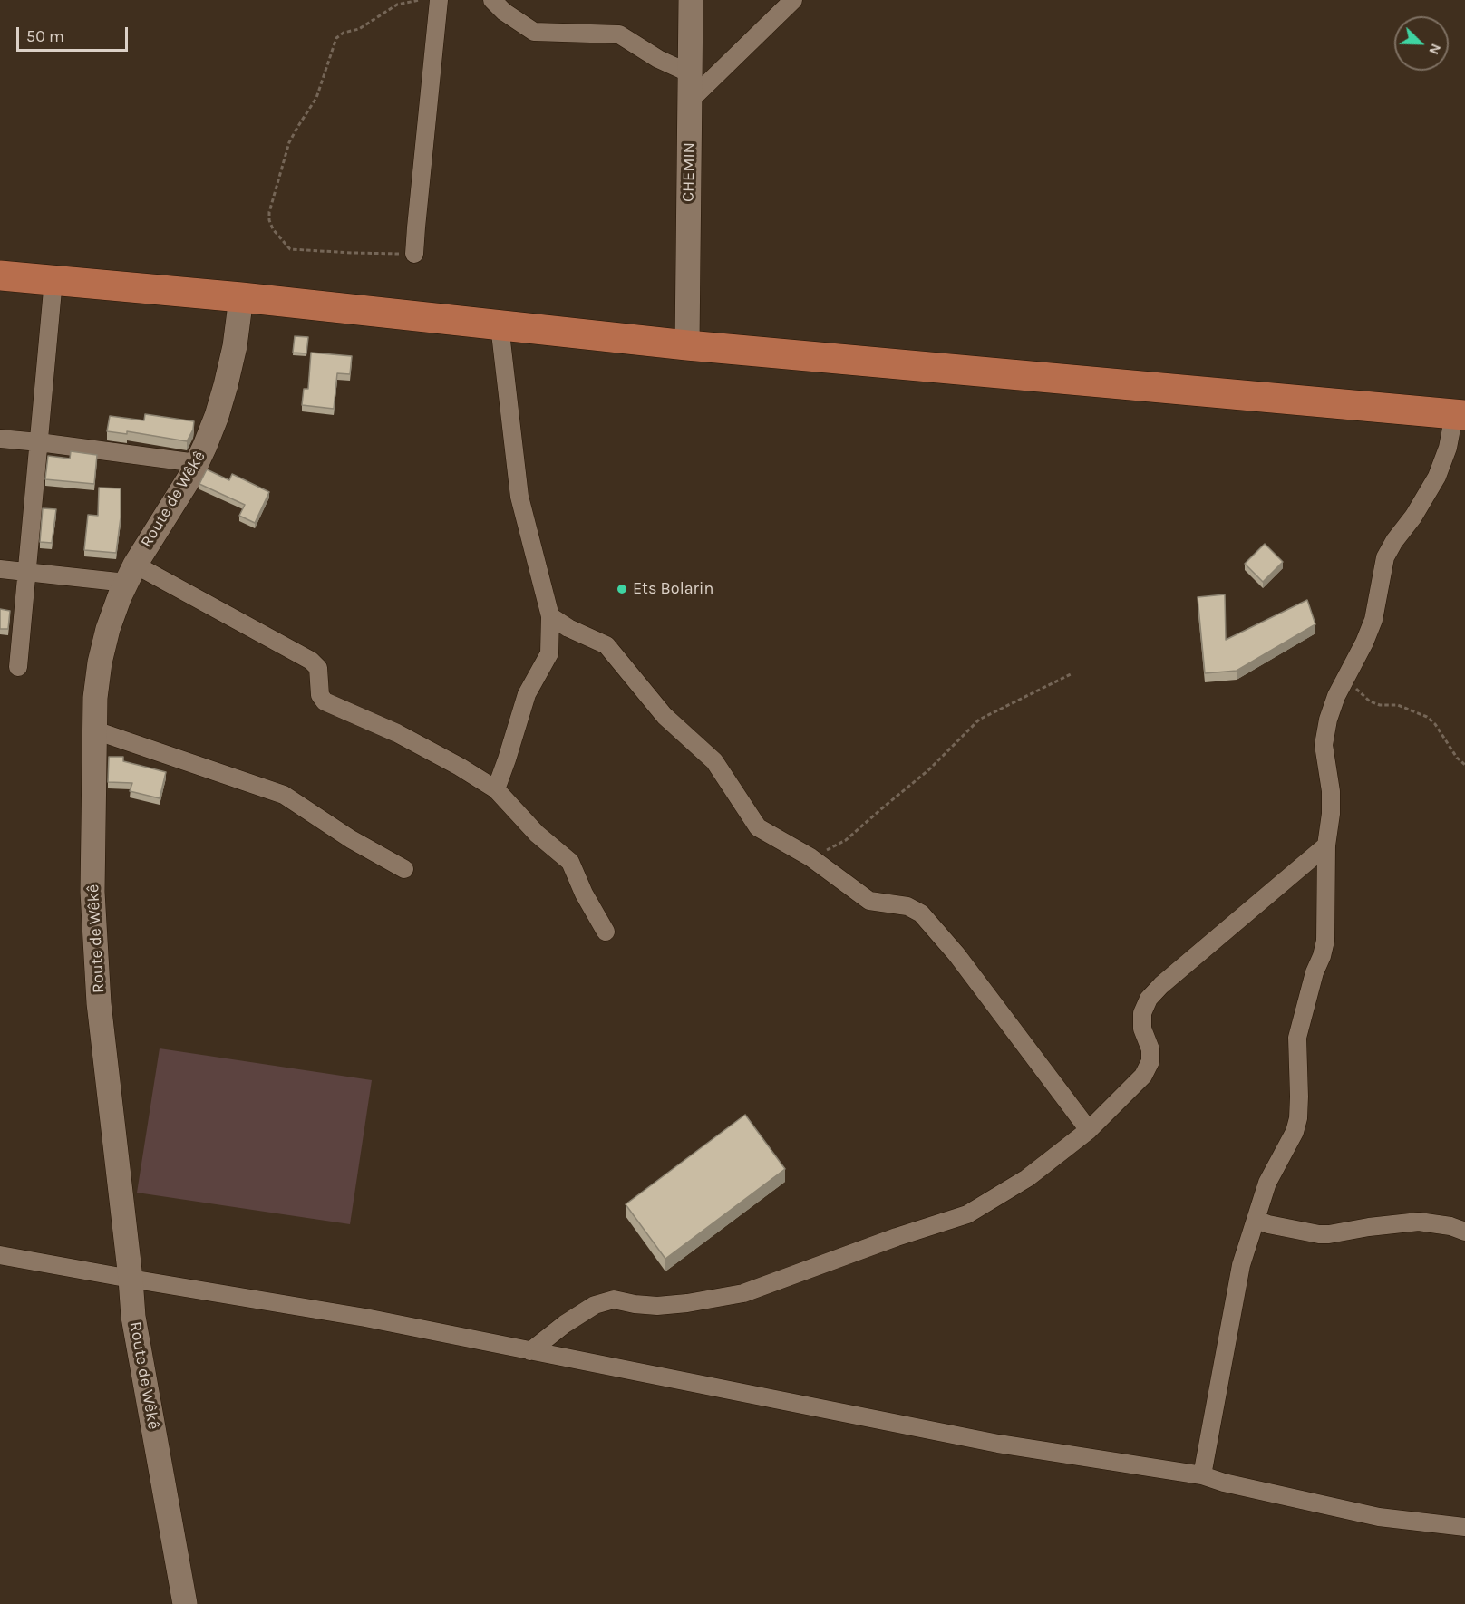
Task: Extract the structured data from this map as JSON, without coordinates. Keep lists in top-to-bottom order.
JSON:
{
  "streets": {
    "street": ["CHEMIN", "Route de Wêkê"]
  },
  "places": ["Ets Bolarin"],
  "scale_bar": "50 m",
  "north": "bottom right"
}
